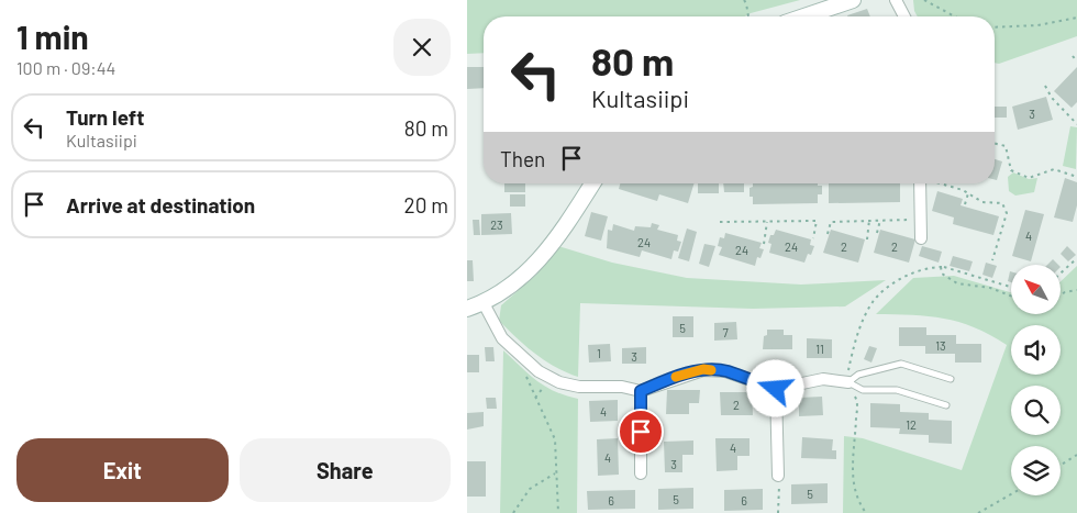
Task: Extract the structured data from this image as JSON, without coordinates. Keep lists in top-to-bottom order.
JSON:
{
  "house_numbers": [
    "3",
    "23",
    "4",
    "24",
    "24",
    "2",
    "2",
    "24",
    "5",
    "7",
    "13",
    "11",
    "1",
    "3",
    "2",
    "4",
    "12",
    "4",
    "4",
    "3",
    "5",
    "5",
    "6",
    "6"
  ],
  "north": "top left",
  "page": {
    "heading": ["1 min", "100 m · 09:44"],
    "turn": ["80 m", "Kultasiipi"],
    "list": [
      {
        "name": "Turn left",
        "note": "Kultasiipi",
        "value": "80 m"
      },
      {
        "name": "Arrive at destination",
        "value": "20 m"
      }
    ],
    "then": "Then",
    "buttons": ["Exit", "Share"]
  }
}
